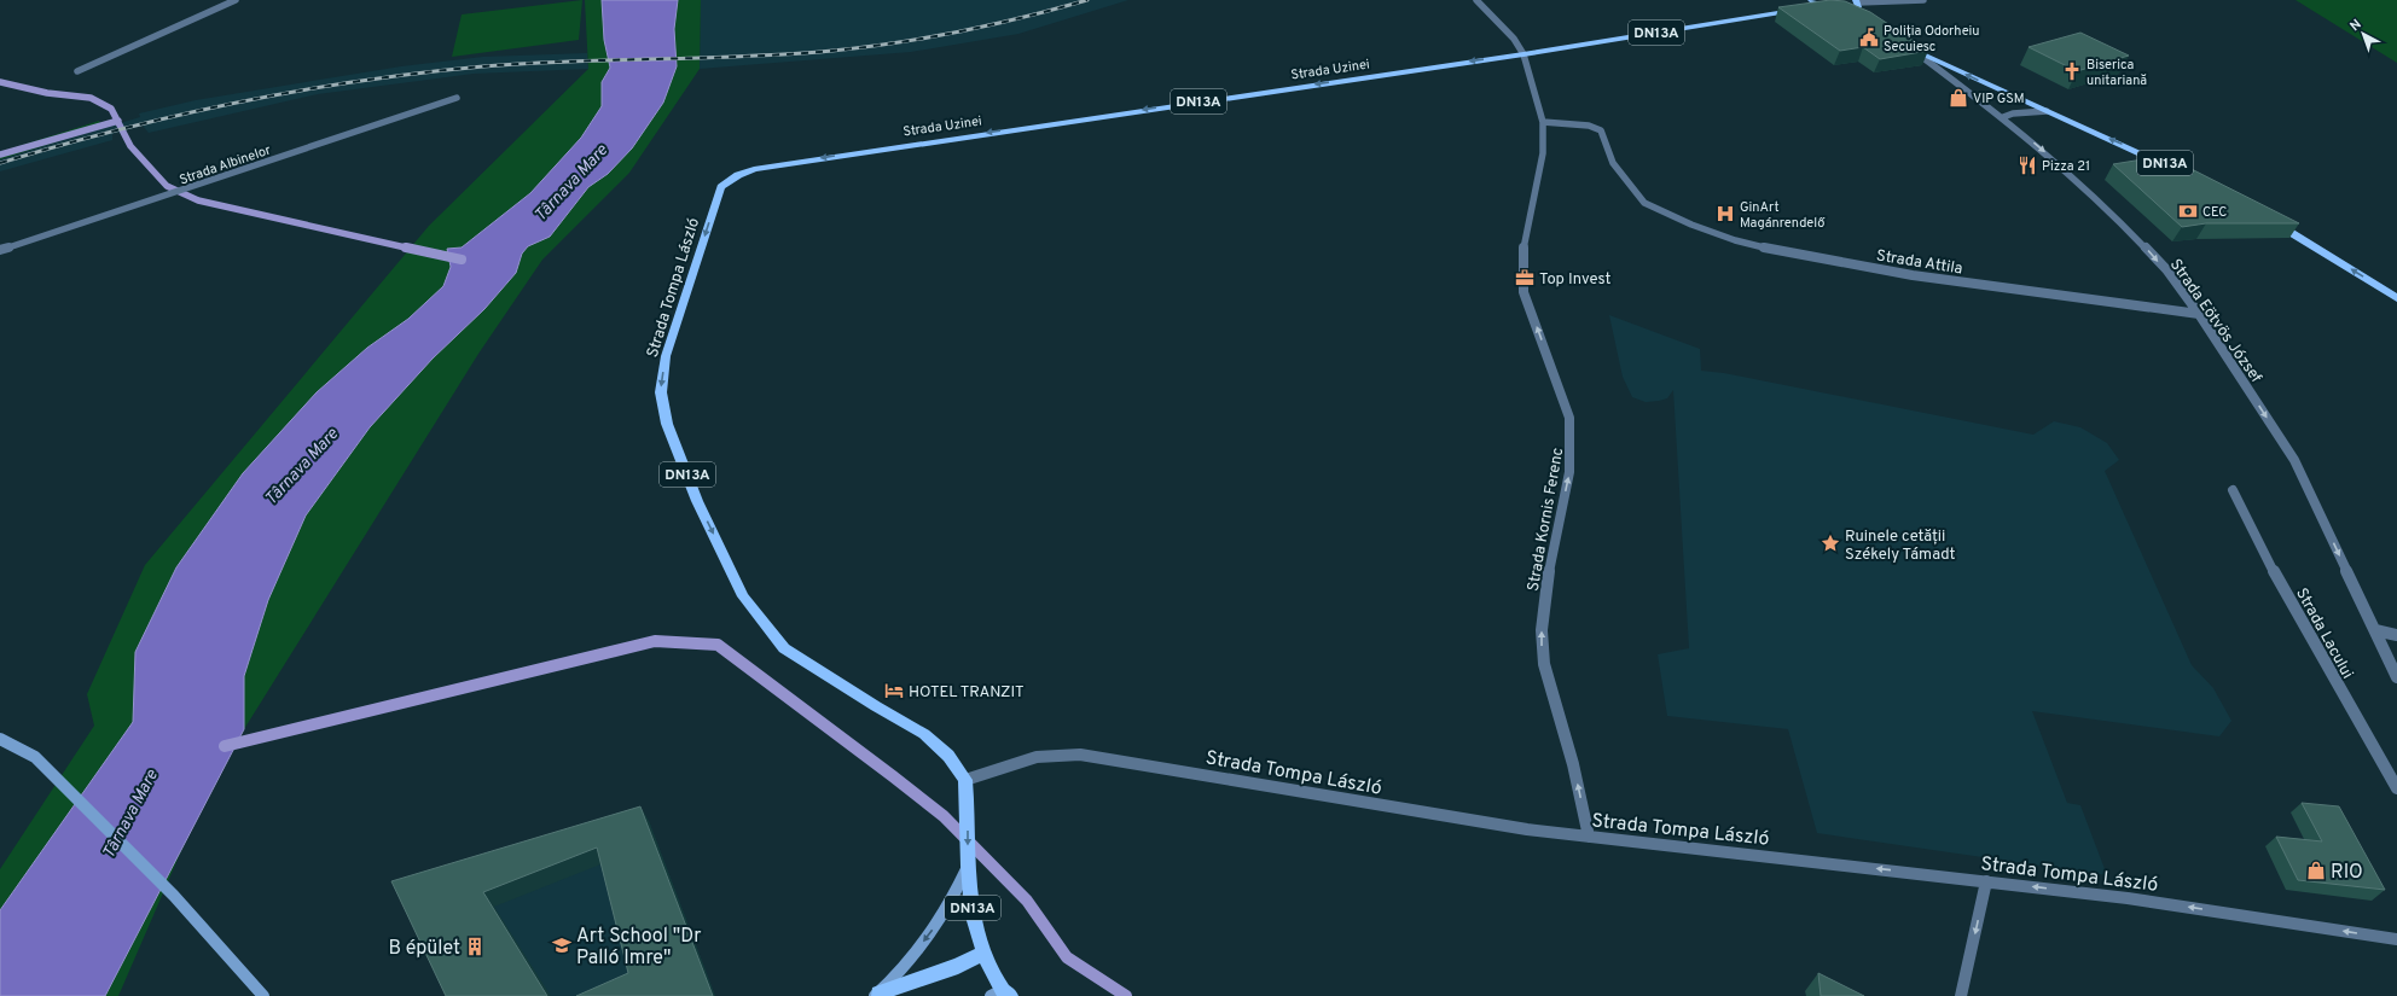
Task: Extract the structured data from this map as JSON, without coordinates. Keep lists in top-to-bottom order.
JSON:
{
  "streets": {
    "main road": ["DN13A", "Strada Uzinei", "Strada Tompa László"],
    "street": [
      "Strada Albinelor",
      "Strada Attila",
      "Strada Eötvös József",
      "Strada Kornis Ferenc",
      "Strada Lacului"
    ]
  },
  "crossings": [
    ["DN13A", "Strada Uzinei"],
    ["DN13A", "Strada Tompa László"],
    ["DN13A", "Strada Eötvös József"],
    ["Strada Uzinei", "Strada Tompa László"],
    ["Strada Uzinei", "Strada Kornis Ferenc"],
    ["Strada Attila", "Strada Eötvös József"],
    ["Strada Attila", "Strada Kornis Ferenc"],
    ["Strada Tompa László", "Strada Kornis Ferenc"]
  ],
  "one_way": ["Strada Uzinei", "Strada Eötvös József", "Strada Kornis Ferenc"],
  "water": ["Târnava Mare"],
  "places": {
    "public building": ["Poliția Odorheiu Secuiesc"],
    "church": ["Biserica unitariană"],
    "shop": ["VIP GSM", "RIO"],
    "restaurant": ["Pizza 21"],
    "bank": ["CEC"],
    "hospital": ["GinArt Magánrendelő"],
    "office": ["Top Invest"],
    "place": ["Ruinele cetății Székely Támadt"],
    "hotel": ["HOTEL TRANZIT"],
    "school or university": ["Art School \"Dr Palló Imre\""],
    "building": ["B épület"]
  },
  "north": "top left"
}
